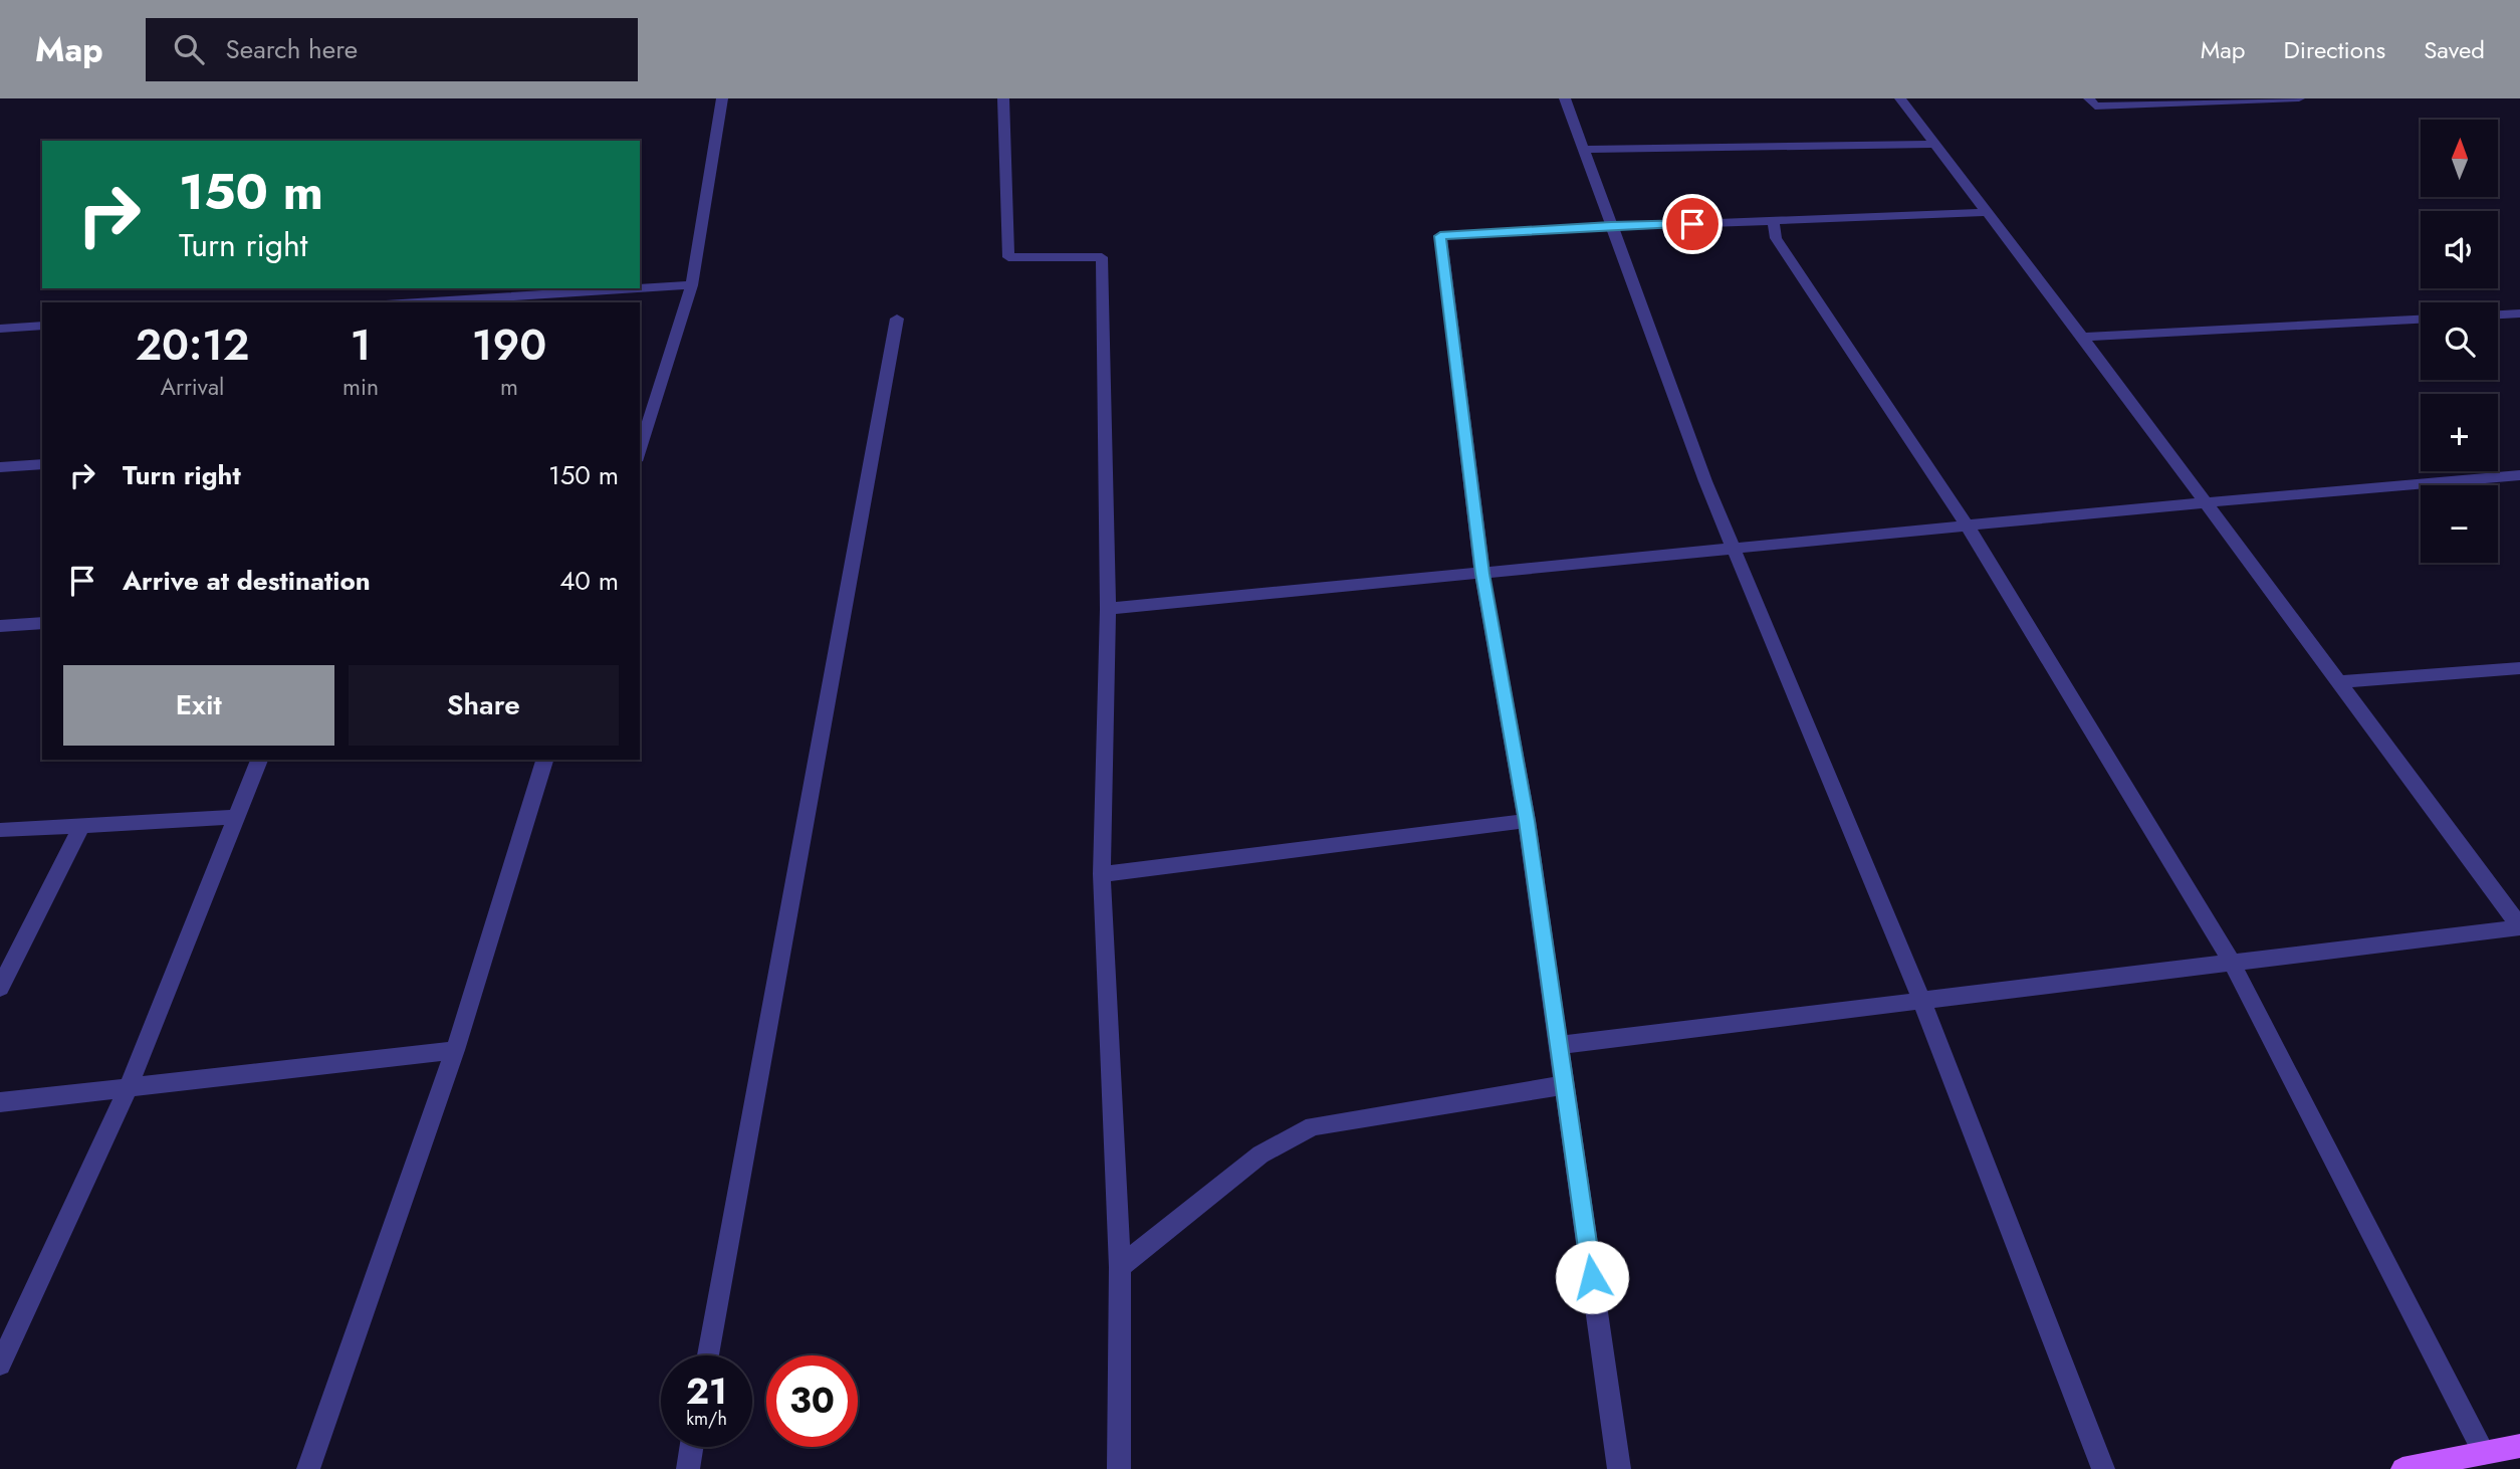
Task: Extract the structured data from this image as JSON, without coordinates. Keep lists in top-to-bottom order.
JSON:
{
  "north": "top",
  "page": {
    "header": "Map",
    "search": "Search here",
    "nav": ["Map", "Directions", "Saved"],
    "map_buttons": ["+", "−"],
    "turn": ["150 m", "Turn right"],
    "eta": [
      "20:12",
      "Arrival",
      "1",
      "min",
      "190",
      "m"
    ],
    "list": [
      {
        "name": "Turn right",
        "value": "150 m"
      },
      {
        "name": "Arrive at destination",
        "value": "40 m"
      }
    ],
    "buttons": ["Exit", "Share"],
    "speed": "21 km/h",
    "limit": "30"
  }
}
